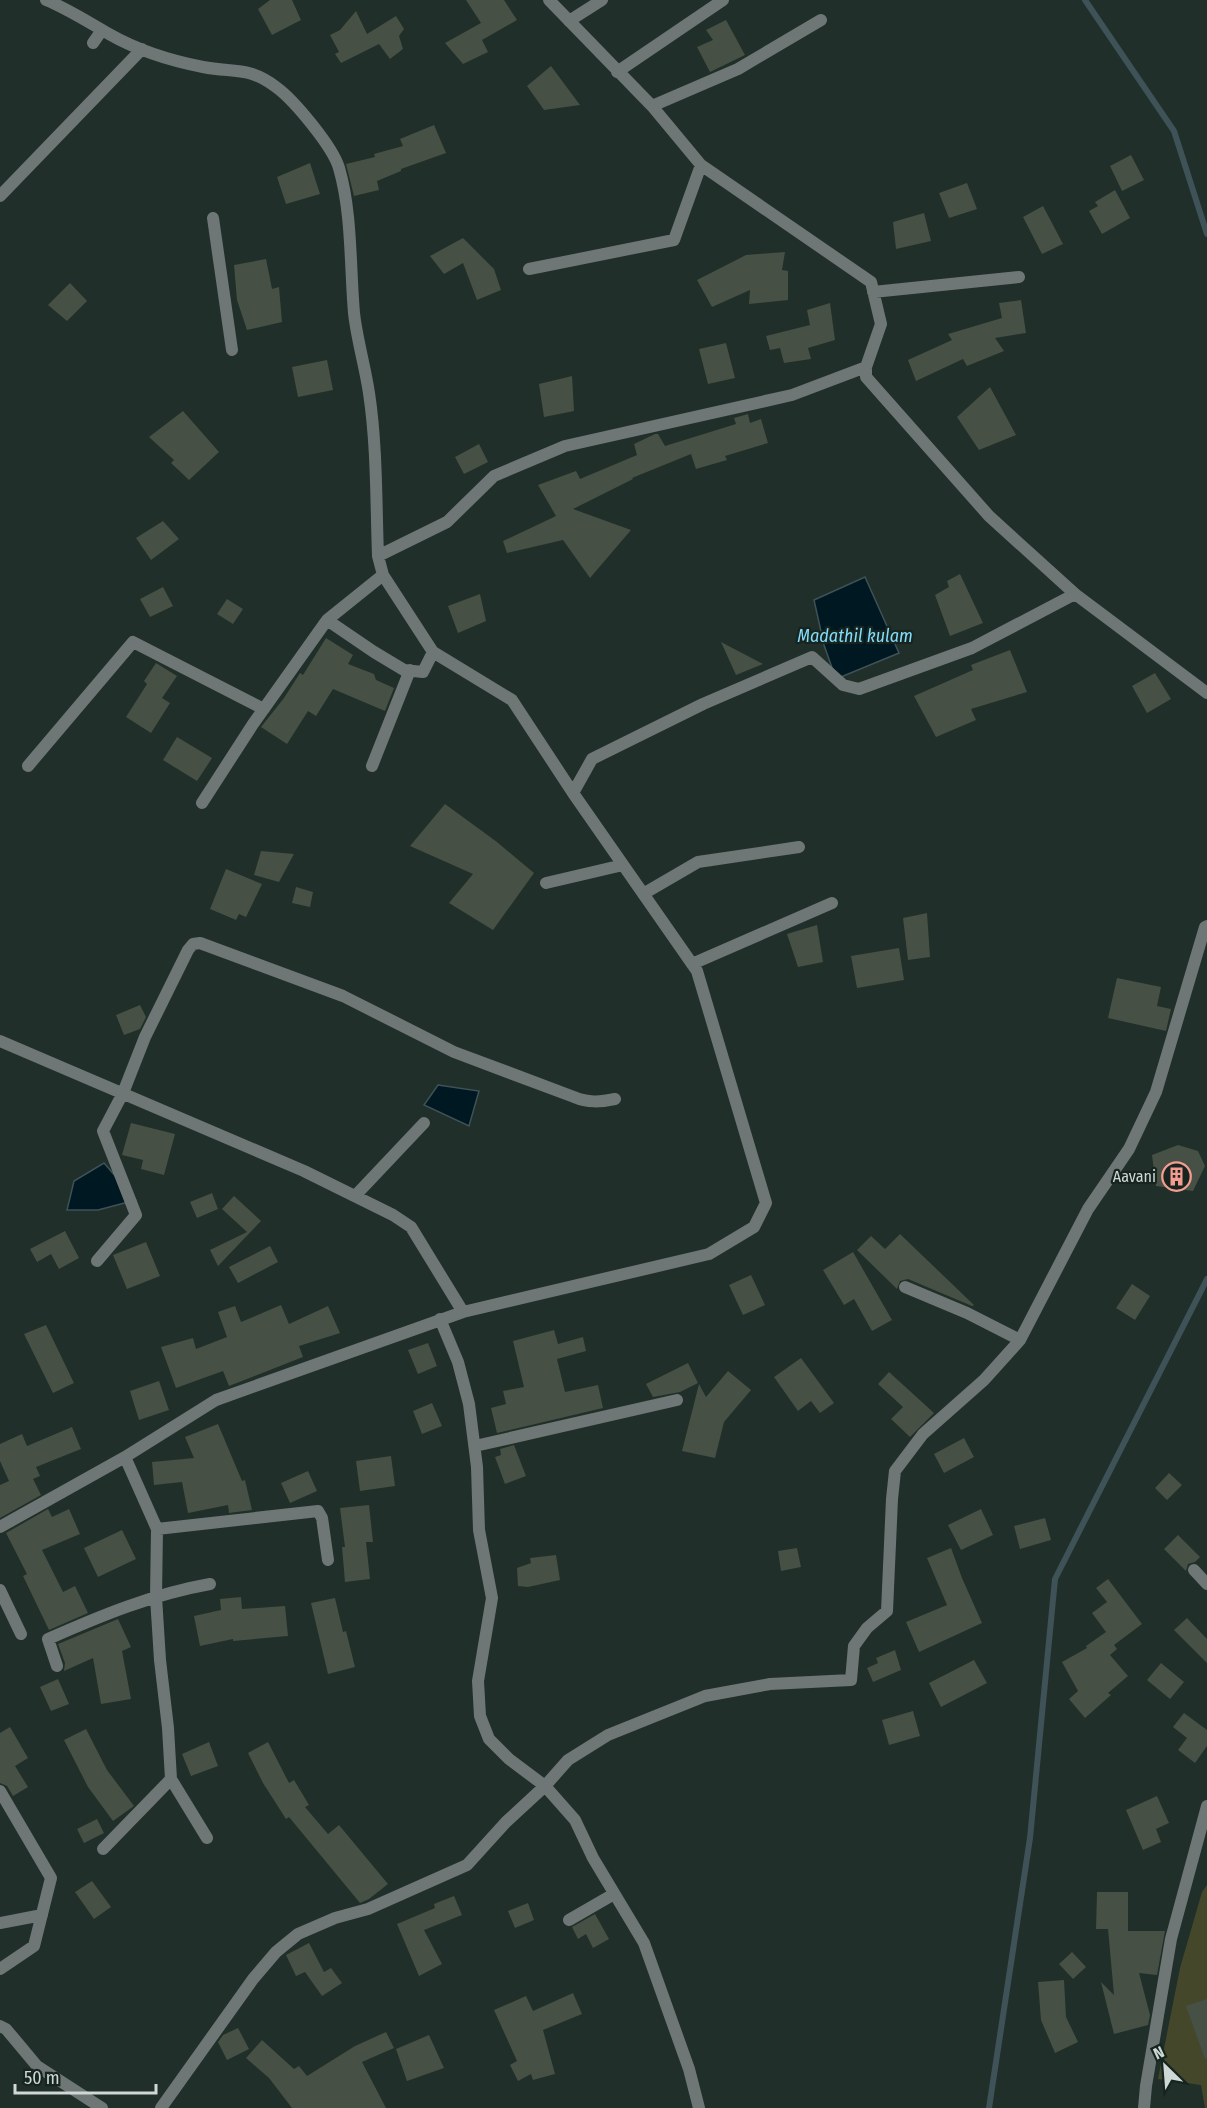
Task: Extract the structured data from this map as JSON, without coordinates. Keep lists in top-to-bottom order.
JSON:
{
  "water": ["Madathil kulam"],
  "places": {
    "building": ["Aavani"]
  },
  "scale_bar": "50 m",
  "north": "top left"
}
